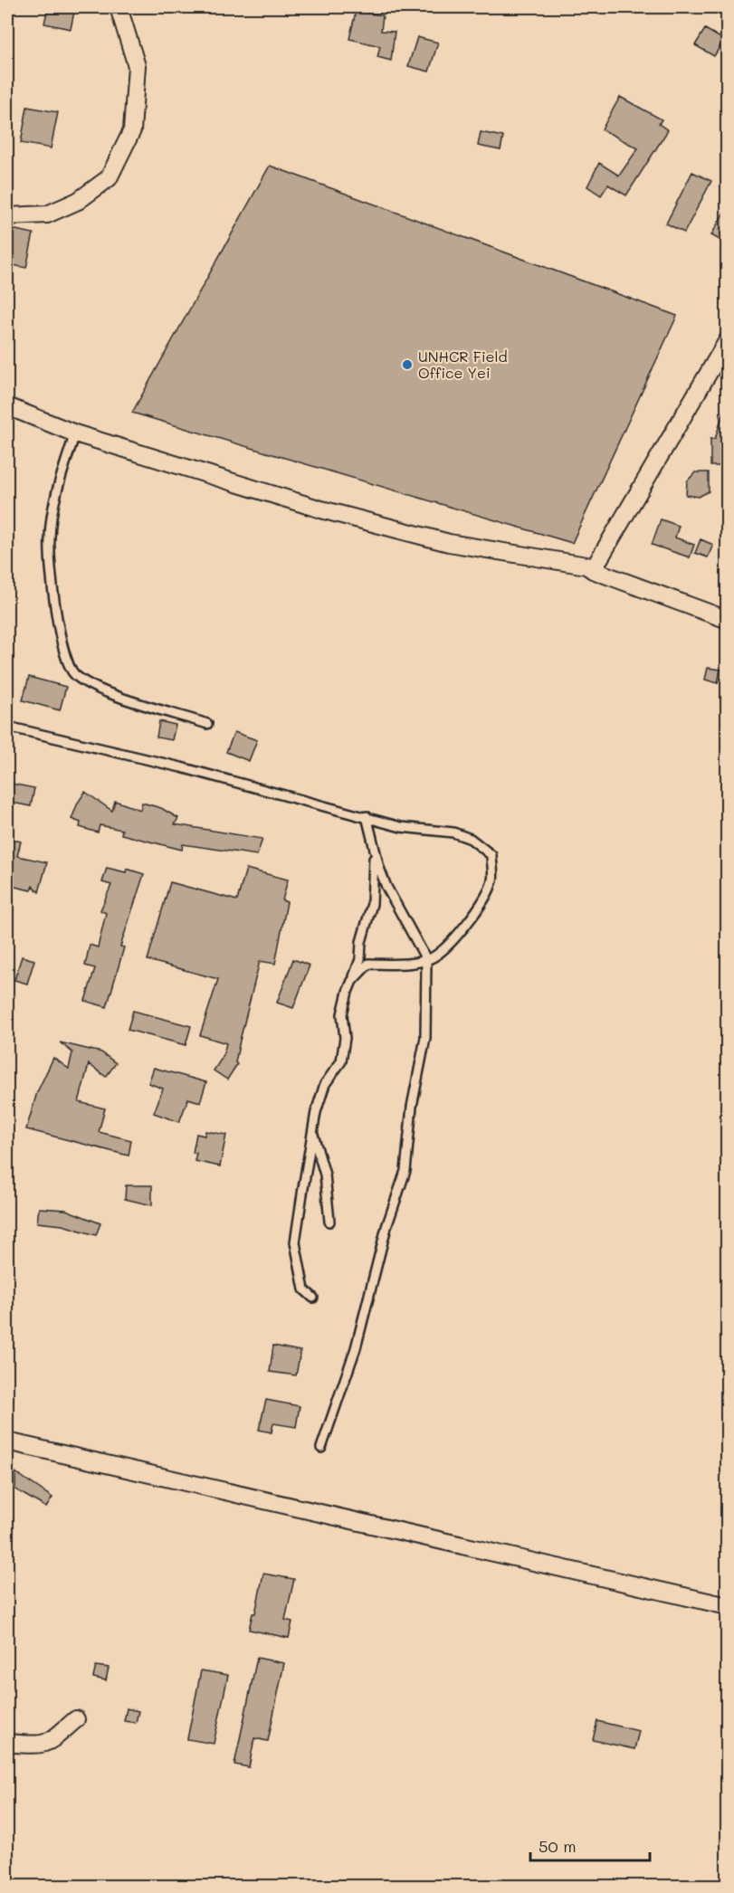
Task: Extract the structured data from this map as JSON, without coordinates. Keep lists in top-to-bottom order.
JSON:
{
  "places": ["UNHCR Field Office Yei"],
  "scale_bar": "50 m"
}
